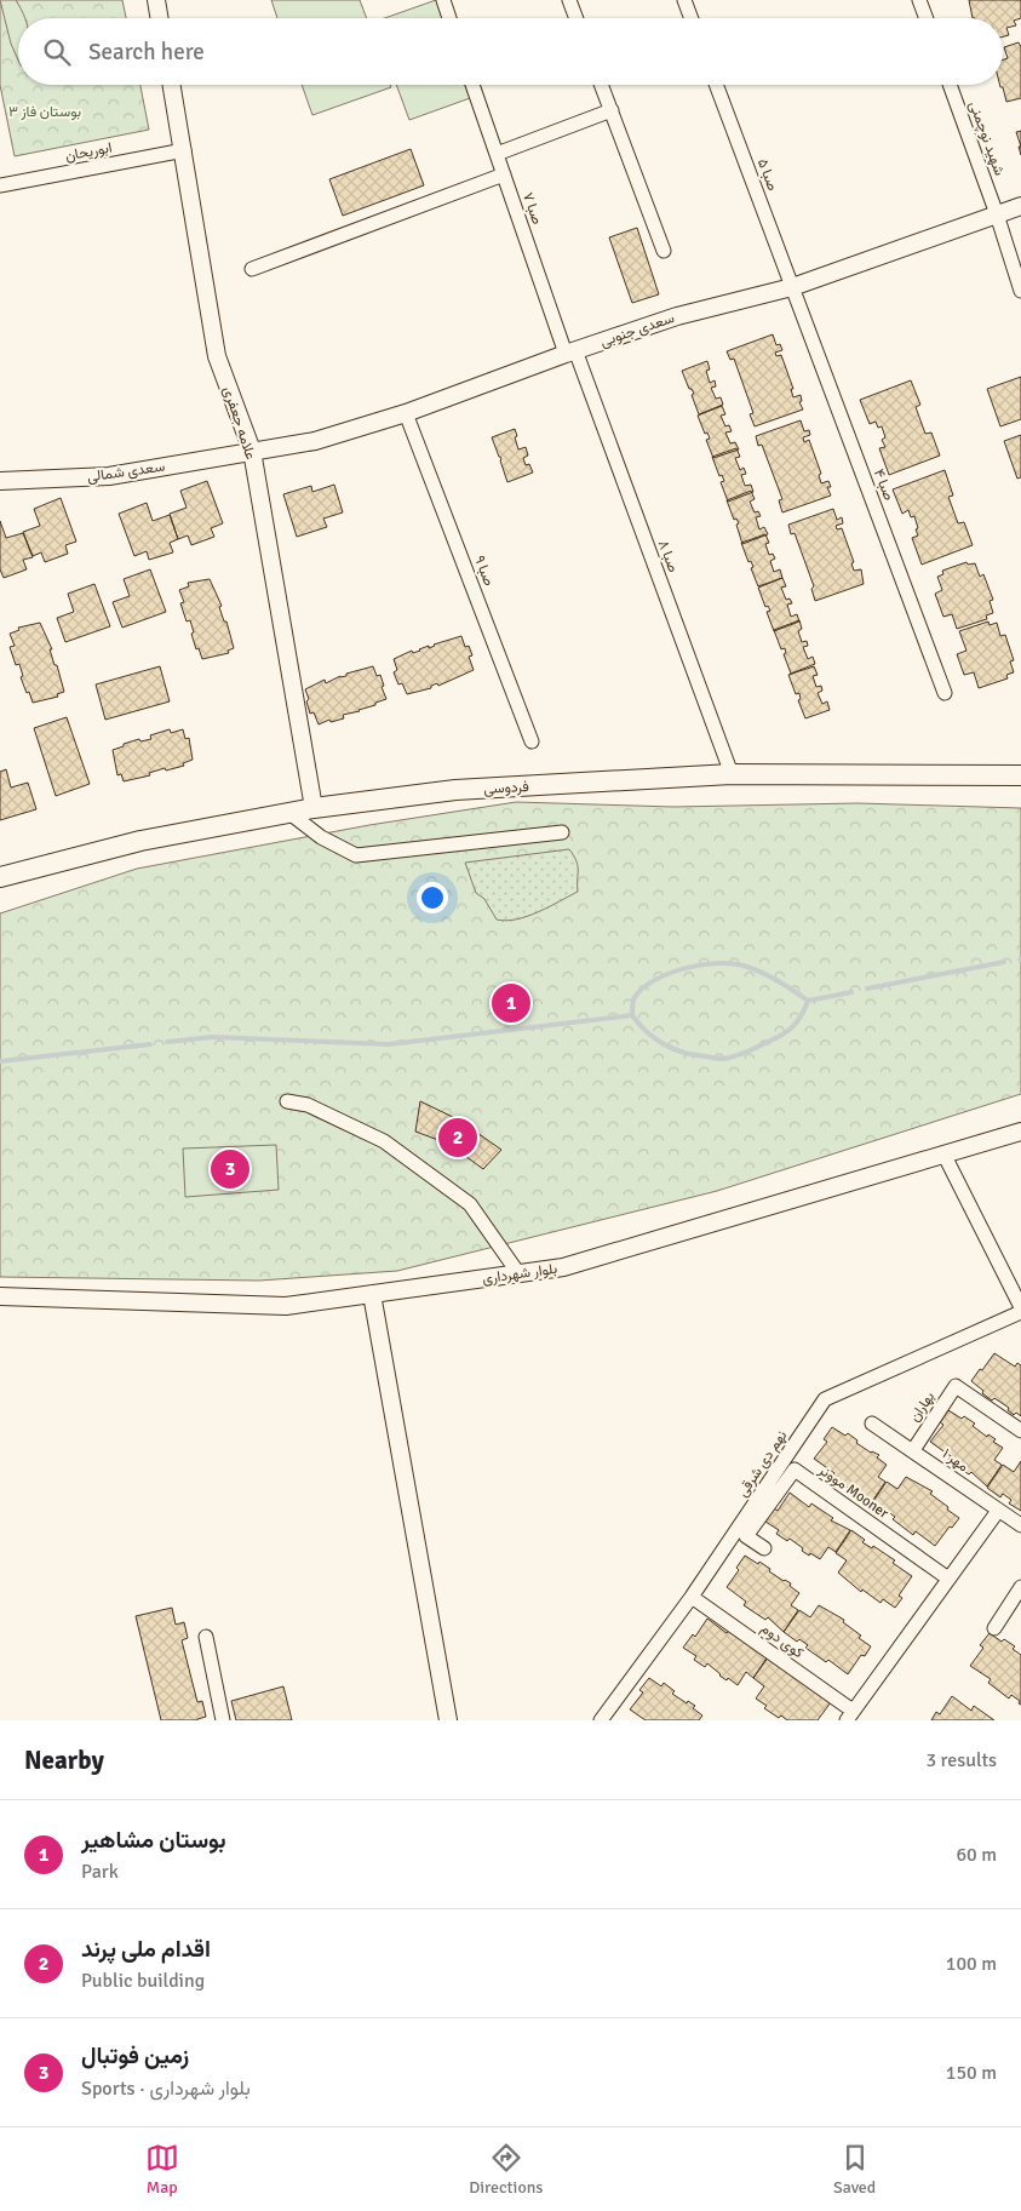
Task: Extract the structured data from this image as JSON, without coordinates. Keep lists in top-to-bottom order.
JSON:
{
  "streets": {
    "main road": ["فردوسی"],
    "street": [
      "شهید نوچمنی",
      "ابوریحان",
      "صبا ۵",
      "صبا ۷",
      "سعدی جنوبی",
      "علامه جعفری",
      "سعدی شمالی",
      "صبا ۴",
      "صبا ۸",
      "صبا ۹",
      "بلوار شهرداری",
      "بهاران",
      "مهر ۱",
      "نهم دی شرقی",
      "موونر Mooner",
      "کوی دوم"
    ]
  },
  "crossings": [
    ["شهید نوچمنی", "سعدی جنوبی"],
    ["ابوریحان", "علامه جعفری"],
    ["صبا ۵", "سعدی جنوبی"],
    ["صبا ۵", "صبا ۴"],
    ["صبا ۷", "سعدی جنوبی"],
    ["صبا ۷", "صبا ۸"],
    ["سعدی جنوبی", "علامه جعفری"],
    ["سعدی جنوبی", "سعدی شمالی"],
    ["سعدی جنوبی", "صبا ۴"],
    ["سعدی جنوبی", "صبا ۸"],
    ["سعدی جنوبی", "صبا ۹"],
    ["علامه جعفری", "سعدی شمالی"],
    ["علامه جعفری", "فردوسی"],
    ["صبا ۸", "فردوسی"],
    ["بهاران", "مهر ۱"],
    ["نهم دی شرقی", "کوی دوم"]
  ],
  "parks": ["بوستان فاز ۳"],
  "page": {
    "search": "Search here",
    "pins": ["1", "2", "3"],
    "heading": ["Nearby", "3 results"],
    "list": [
      {
        "mark": "1",
        "name": "بوستان مشاهیر",
        "note": "Park",
        "value": "60 m"
      },
      {
        "mark": "2",
        "name": "اقدام ملی پرند",
        "note": "Public building",
        "value": "100 m"
      },
      {
        "mark": "3",
        "name": "زمین فوتبال",
        "note": "Sports · بلوار شهرداری",
        "value": "150 m"
      }
    ],
    "nav": ["Map", "Directions", "Saved"]
  }
}
